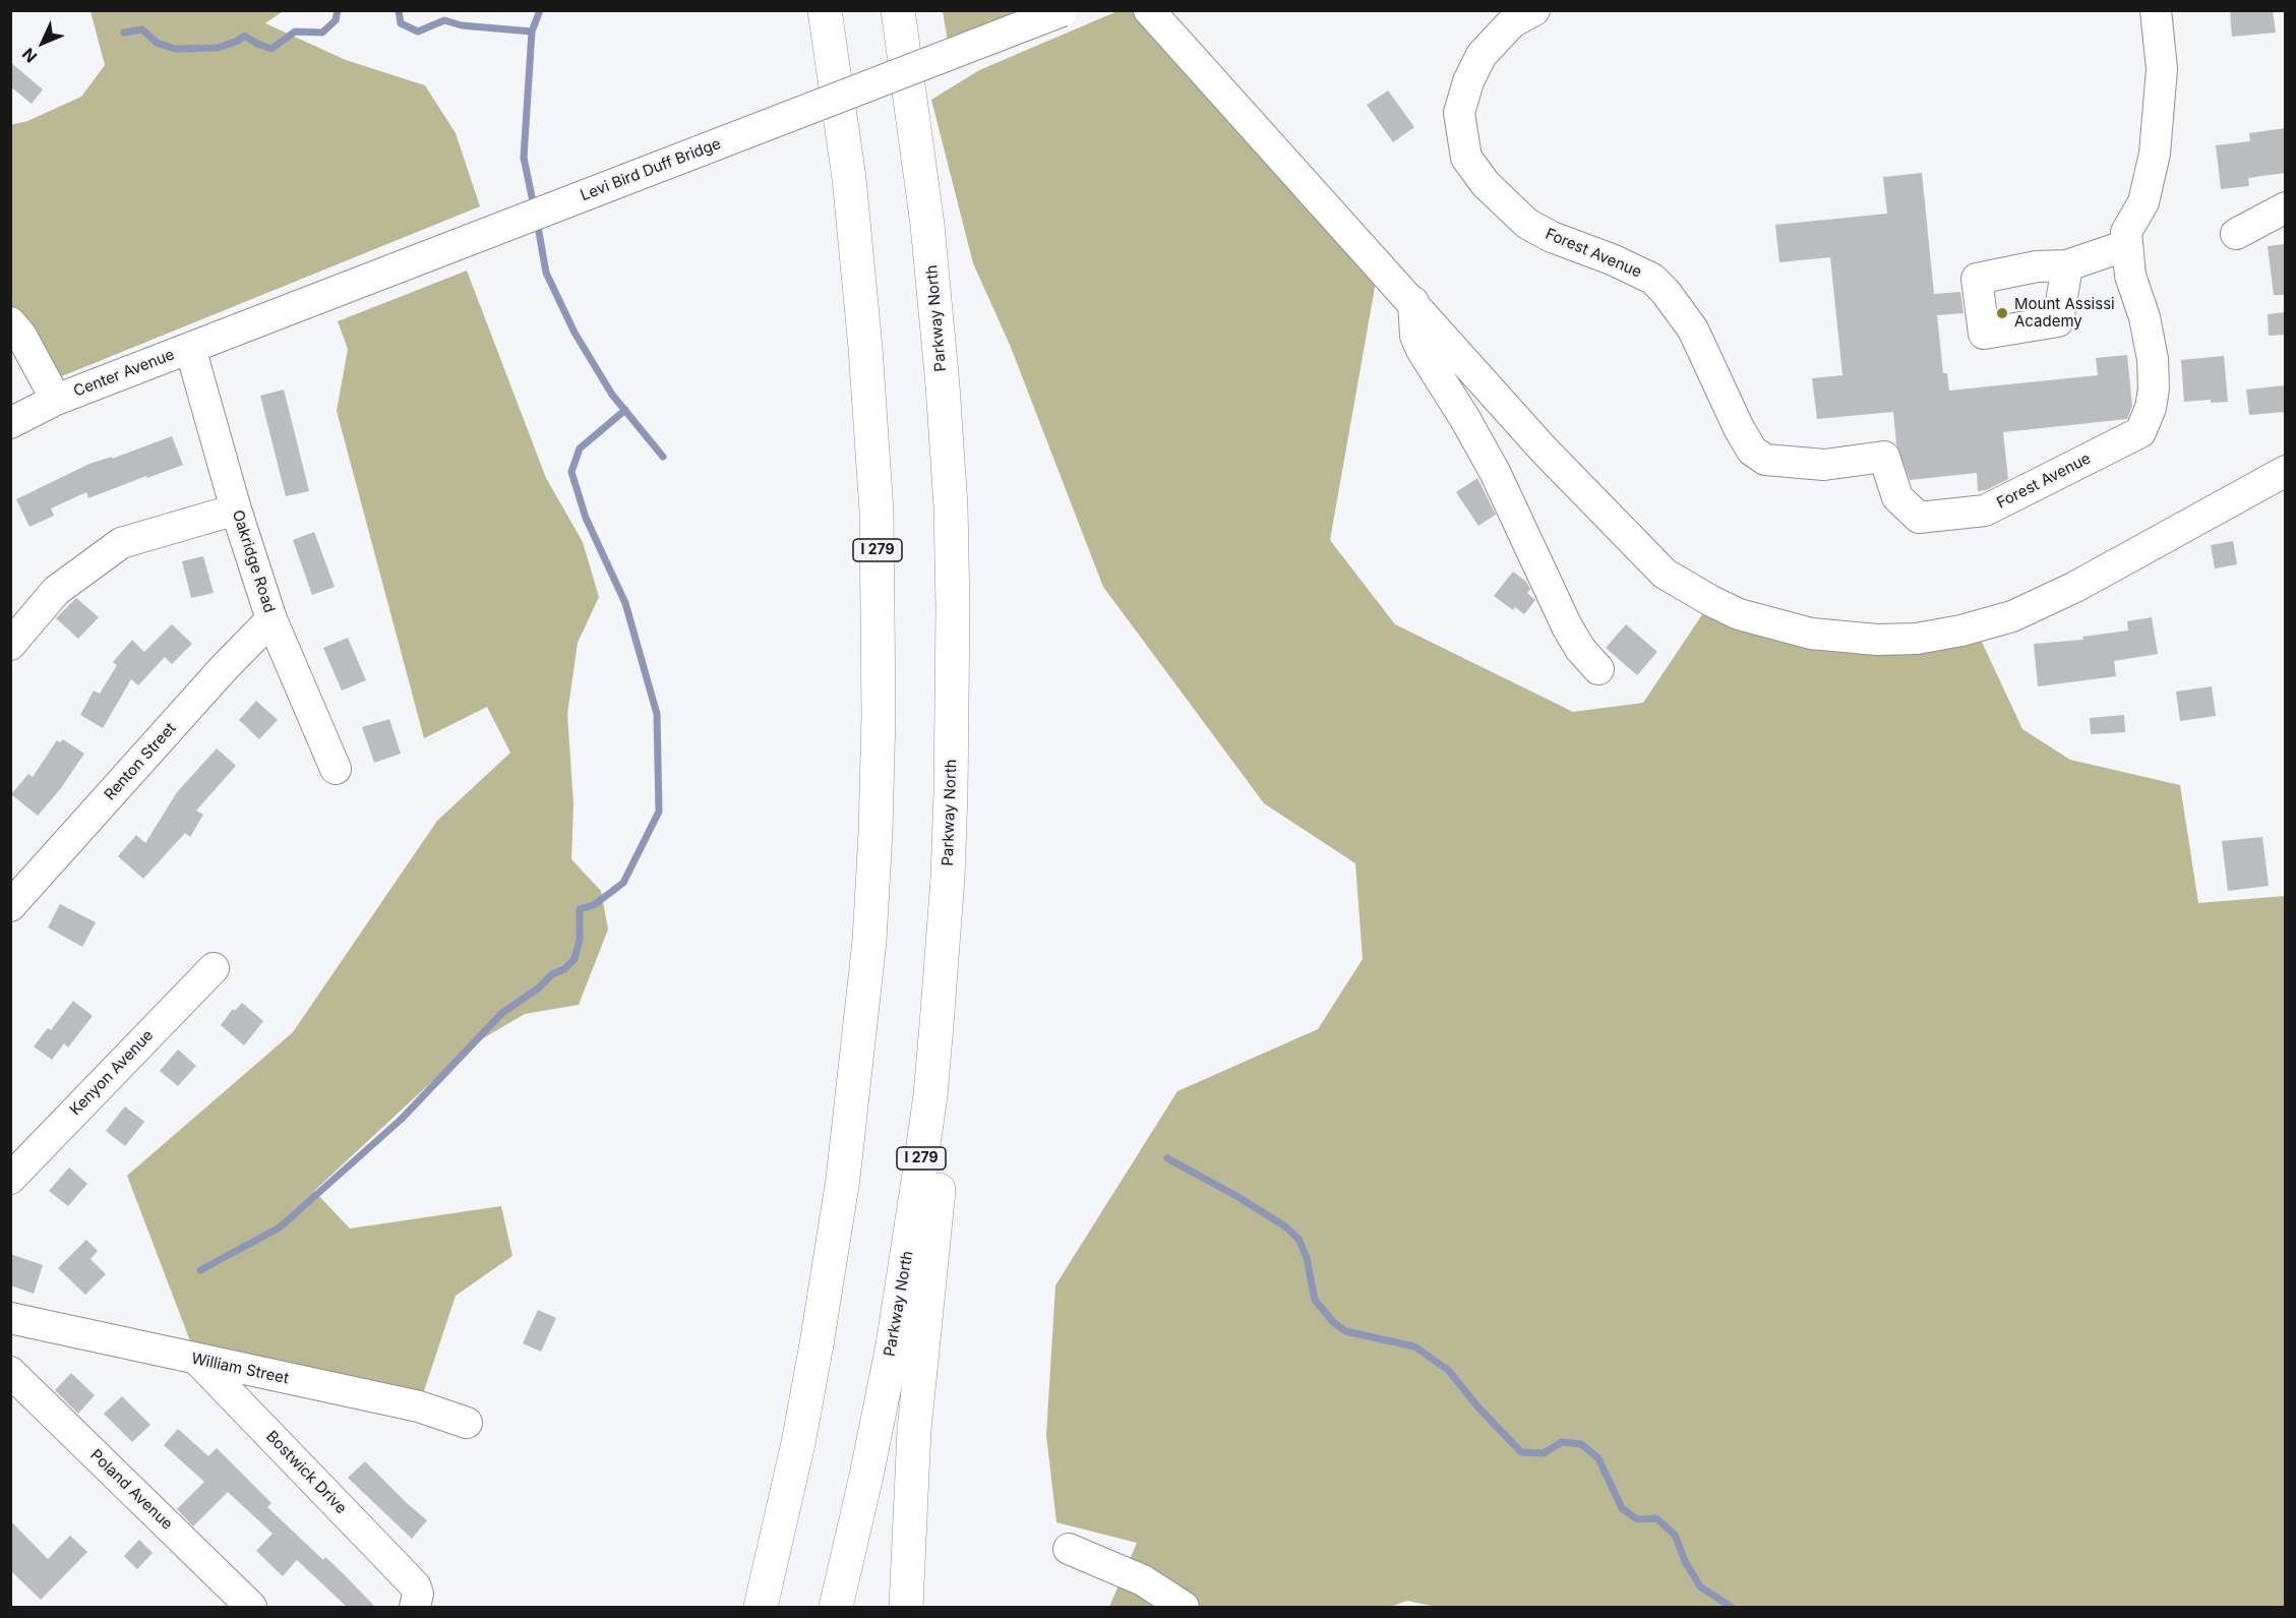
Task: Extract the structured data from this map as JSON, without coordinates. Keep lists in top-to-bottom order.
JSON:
{
  "streets": {
    "highway": ["Parkway North", "I 279"],
    "street": [
      "Levi Bird Duff Bridge",
      "Forest Avenue",
      "Center Avenue",
      "Oakridge Road",
      "Renton Street",
      "Kenyon Avenue",
      "William Street",
      "Bostwick Drive",
      "Poland Avenue"
    ]
  },
  "crossings": [
    ["Levi Bird Duff Bridge", "Center Avenue"],
    ["Center Avenue", "Oakridge Road"],
    ["Oakridge Road", "Renton Street"],
    ["William Street", "Bostwick Drive"]
  ],
  "places": ["Mount Assissi Academy"],
  "north": "bottom left"
}
